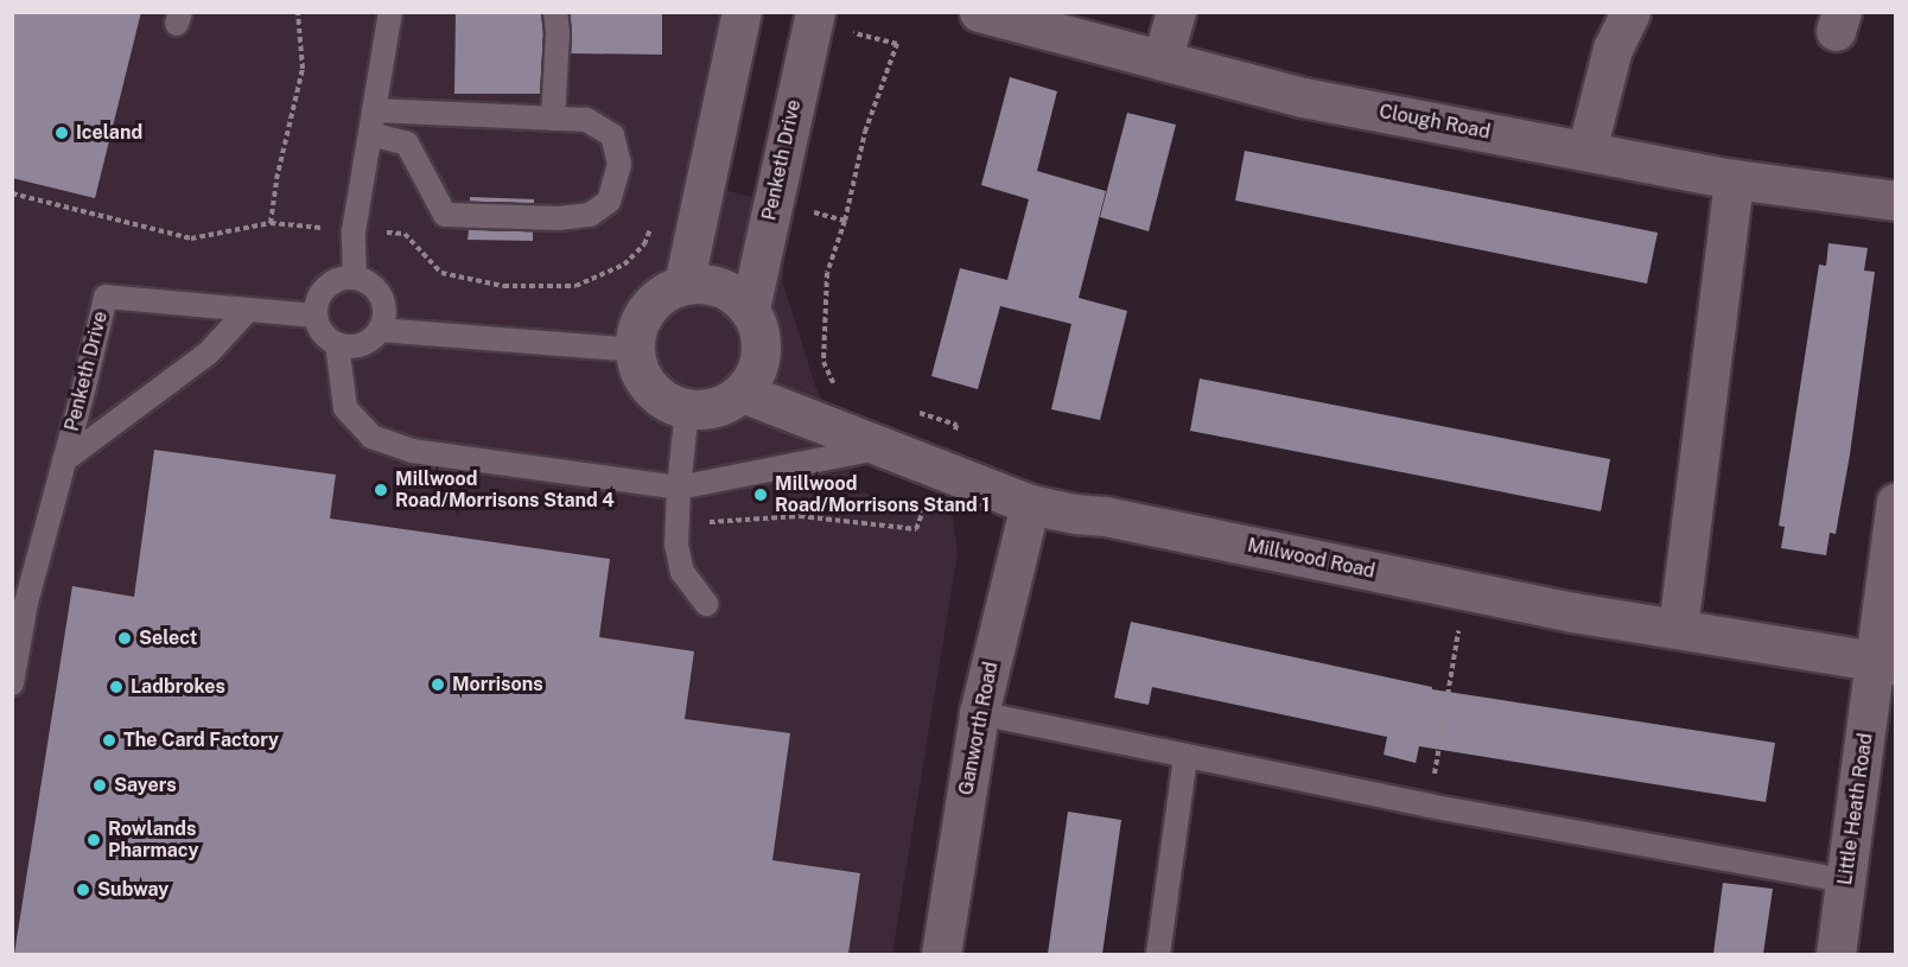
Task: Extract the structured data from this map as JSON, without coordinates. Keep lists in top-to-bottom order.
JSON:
{
  "streets": {
    "street": [
      "Clough Road",
      "Penketh Drive",
      "Millwood Road",
      "Ganworth Road",
      "Little Heath Road"
    ]
  },
  "crossings": [
    ["Penketh Drive", "Millwood Road"],
    ["Millwood Road", "Ganworth Road"],
    ["Millwood Road", "Little Heath Road"]
  ],
  "places": [
    "Iceland",
    "Millwood Road/Morrisons Stand 4",
    "Millwood Road/Morrisons Stand 1",
    "Select",
    "Morrisons",
    "Ladbrokes",
    "The Card Factory",
    "Sayers",
    "Rowlands Pharmacy",
    "Subway"
  ]
}
